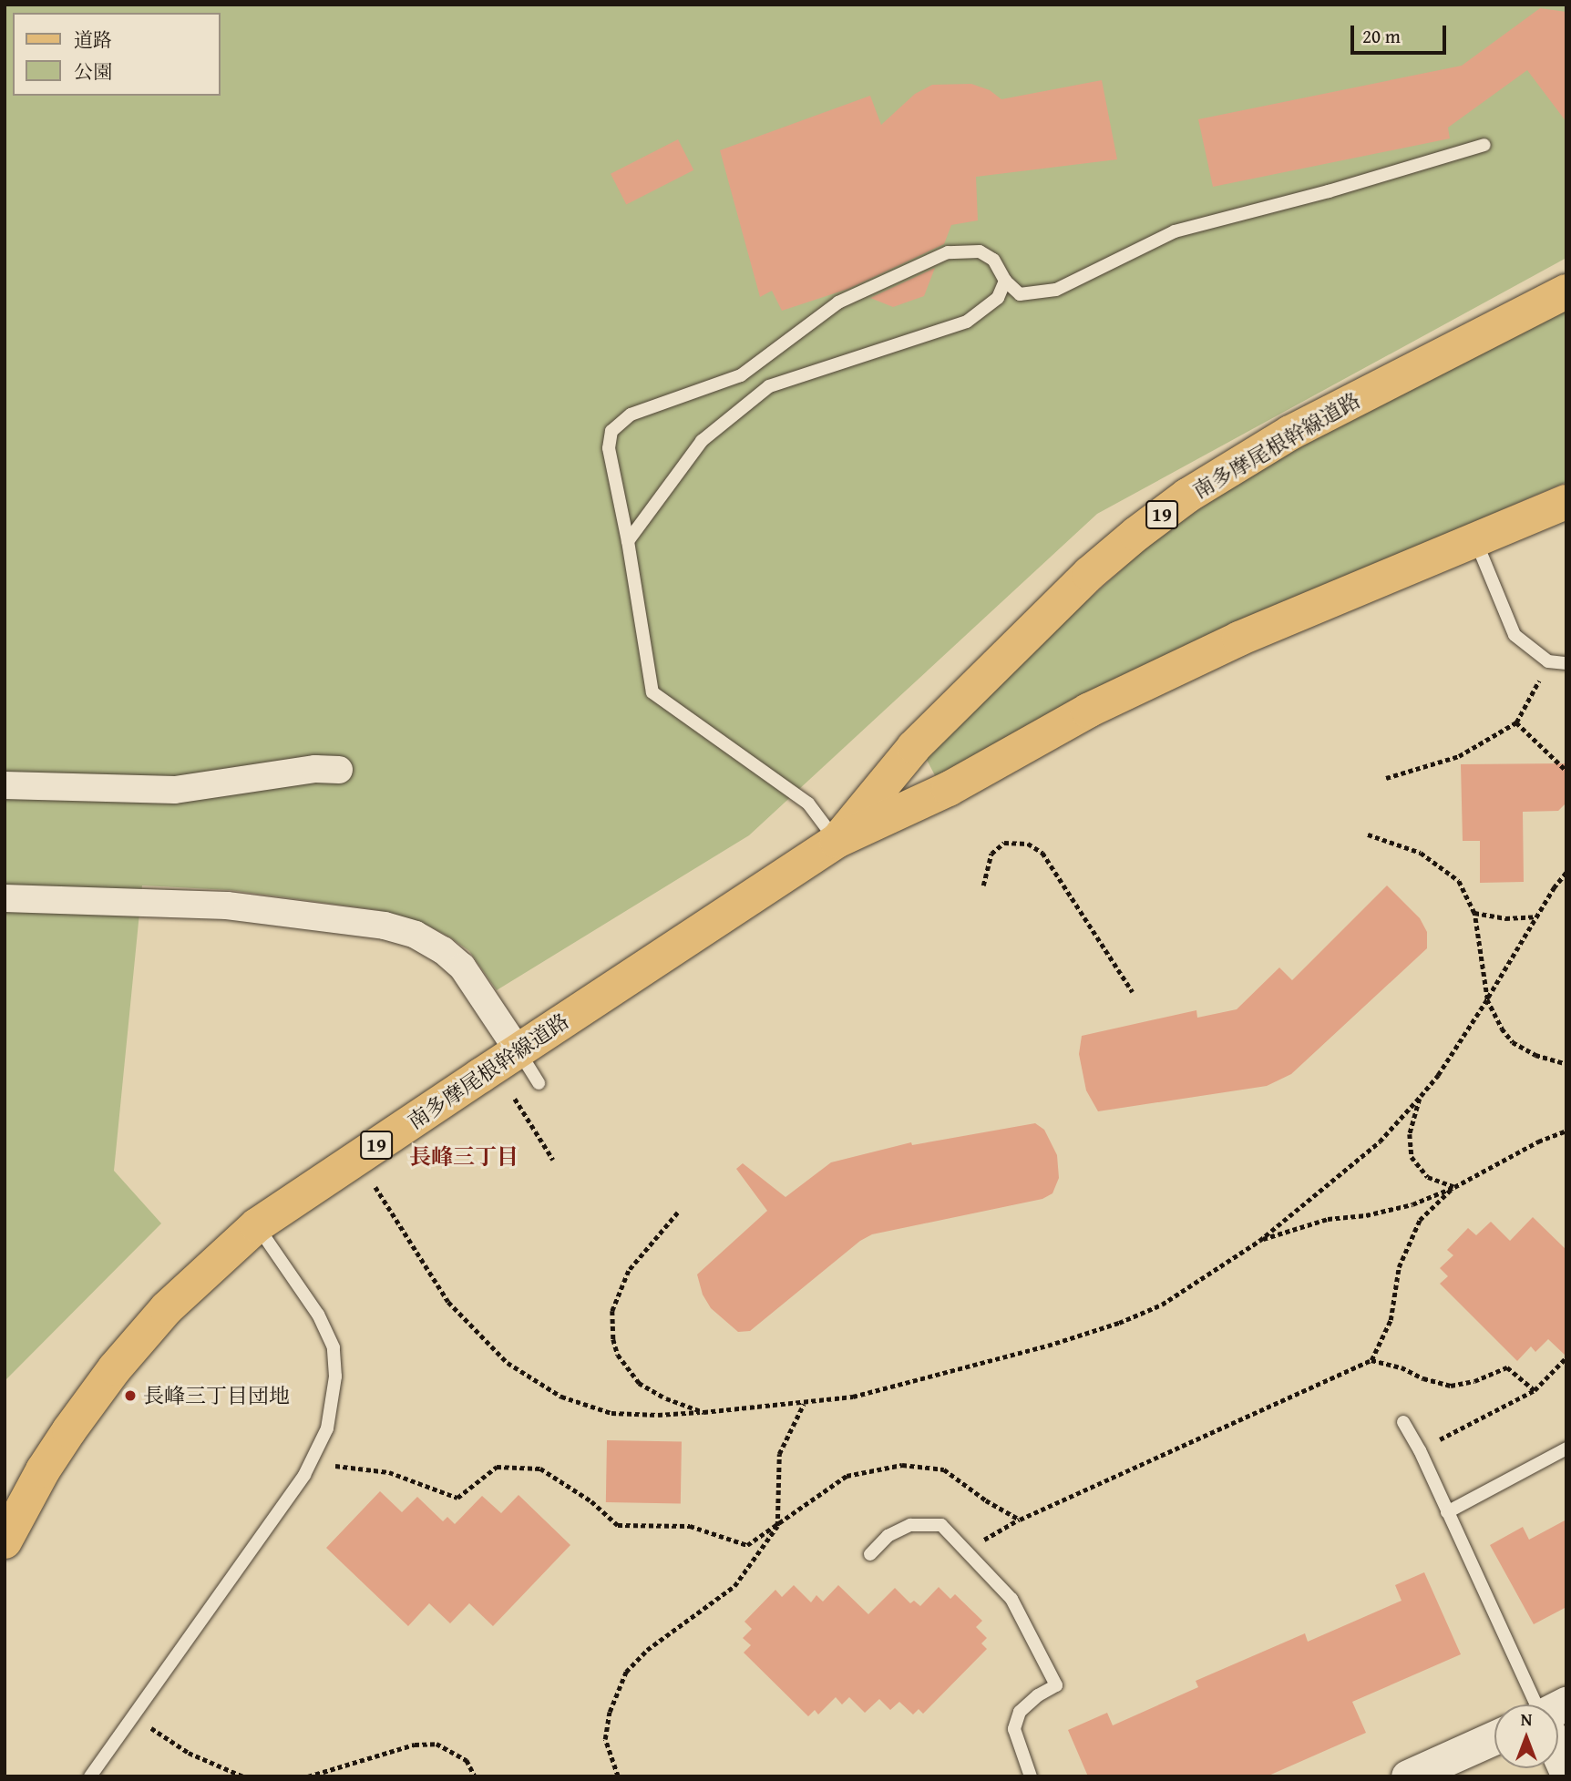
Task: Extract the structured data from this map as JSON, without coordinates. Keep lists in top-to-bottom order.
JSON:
{
  "streets": {
    "main road": ["南多摩尾根幹線道路", "19"]
  },
  "districts": ["長峰三丁目"],
  "places": ["長峰三丁目団地"],
  "legend": ["道路", "公園"],
  "scale_bar": "20 m",
  "north": "top"
}
